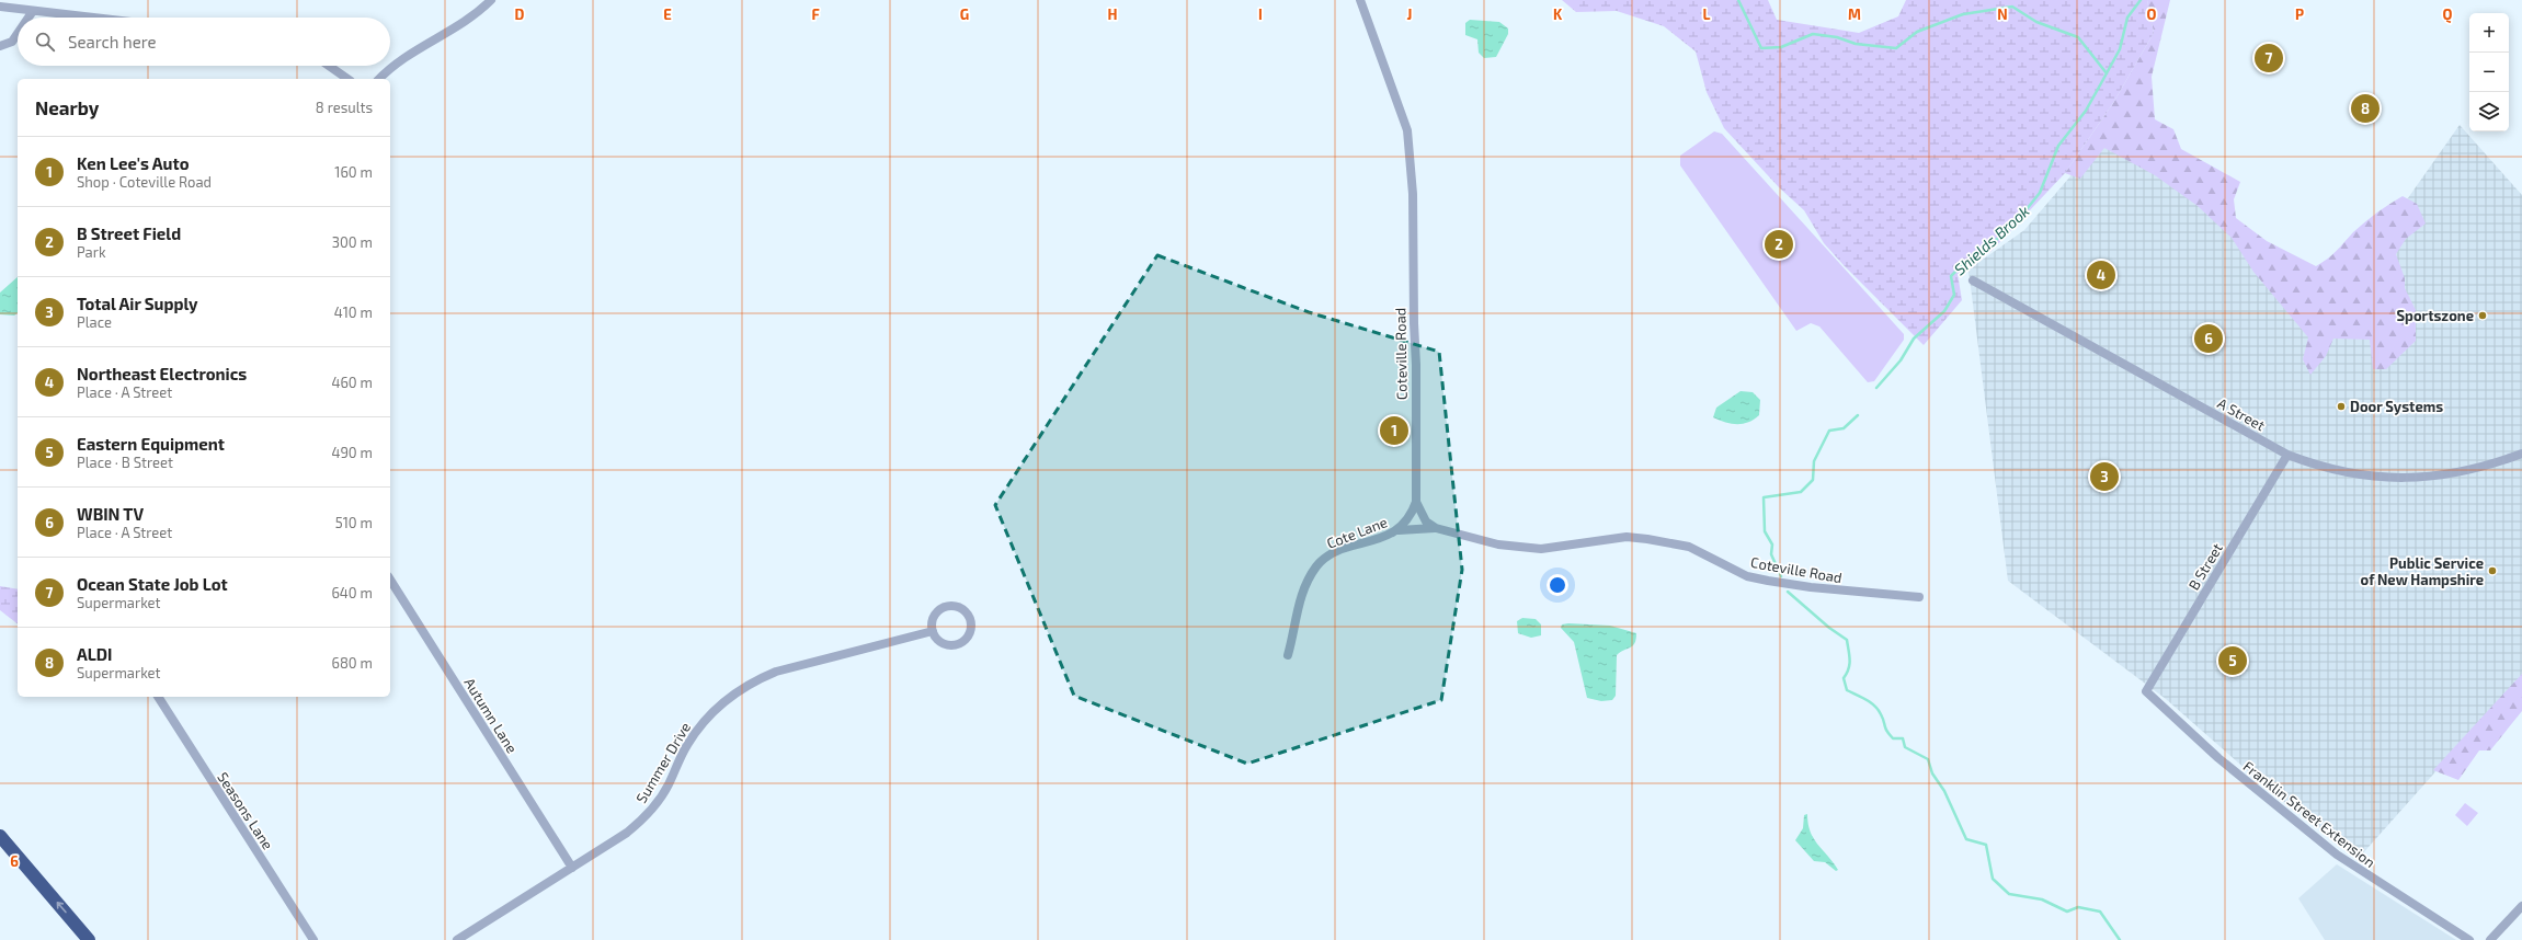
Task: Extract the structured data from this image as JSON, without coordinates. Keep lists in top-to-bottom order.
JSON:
{
  "streets": {
    "street": [
      "Coteville Road",
      "A Street",
      "Cote Lane",
      "B Street",
      "Autumn Lane",
      "Summer Drive",
      "Seasons Lane",
      "Franklin Street Extension"
    ]
  },
  "crossings": [
    ["Coteville Road", "Cote Lane"],
    ["A Street", "B Street"],
    ["B Street", "Franklin Street Extension"],
    ["Autumn Lane", "Summer Drive"]
  ],
  "water": ["Shields Brook"],
  "places": ["Sportszone", "Door Systems", "Public Service of New Hampshire"],
  "page": {
    "map_buttons": ["+", "−"],
    "search": "Search here",
    "pins": [
      "7",
      "8",
      "2",
      "4",
      "6",
      "1",
      "3",
      "5"
    ],
    "heading": ["Nearby", "8 results"],
    "list": [
      {
        "mark": "1",
        "name": "Ken Lee's Auto",
        "note": "Shop · Coteville Road",
        "value": "160 m"
      },
      {
        "mark": "2",
        "name": "B Street Field",
        "note": "Park",
        "value": "300 m"
      },
      {
        "mark": "3",
        "name": "Total Air Supply",
        "note": "Place",
        "value": "410 m"
      },
      {
        "mark": "4",
        "name": "Northeast Electronics",
        "note": "Place · A Street",
        "value": "460 m"
      },
      {
        "mark": "5",
        "name": "Eastern Equipment",
        "note": "Place · B Street",
        "value": "490 m"
      },
      {
        "mark": "6",
        "name": "WBIN TV",
        "note": "Place · A Street",
        "value": "510 m"
      },
      {
        "mark": "7",
        "name": "Ocean State Job Lot",
        "note": "Supermarket",
        "value": "640 m"
      },
      {
        "mark": "8",
        "name": "ALDI",
        "note": "Supermarket",
        "value": "680 m"
      }
    ]
  },
  "grid": {
    "columns": [
      "D",
      "E",
      "F",
      "G",
      "H",
      "I",
      "J",
      "K",
      "L",
      "M",
      "N",
      "O",
      "P",
      "Q"
    ],
    "rows": ["6"]
  }
}
